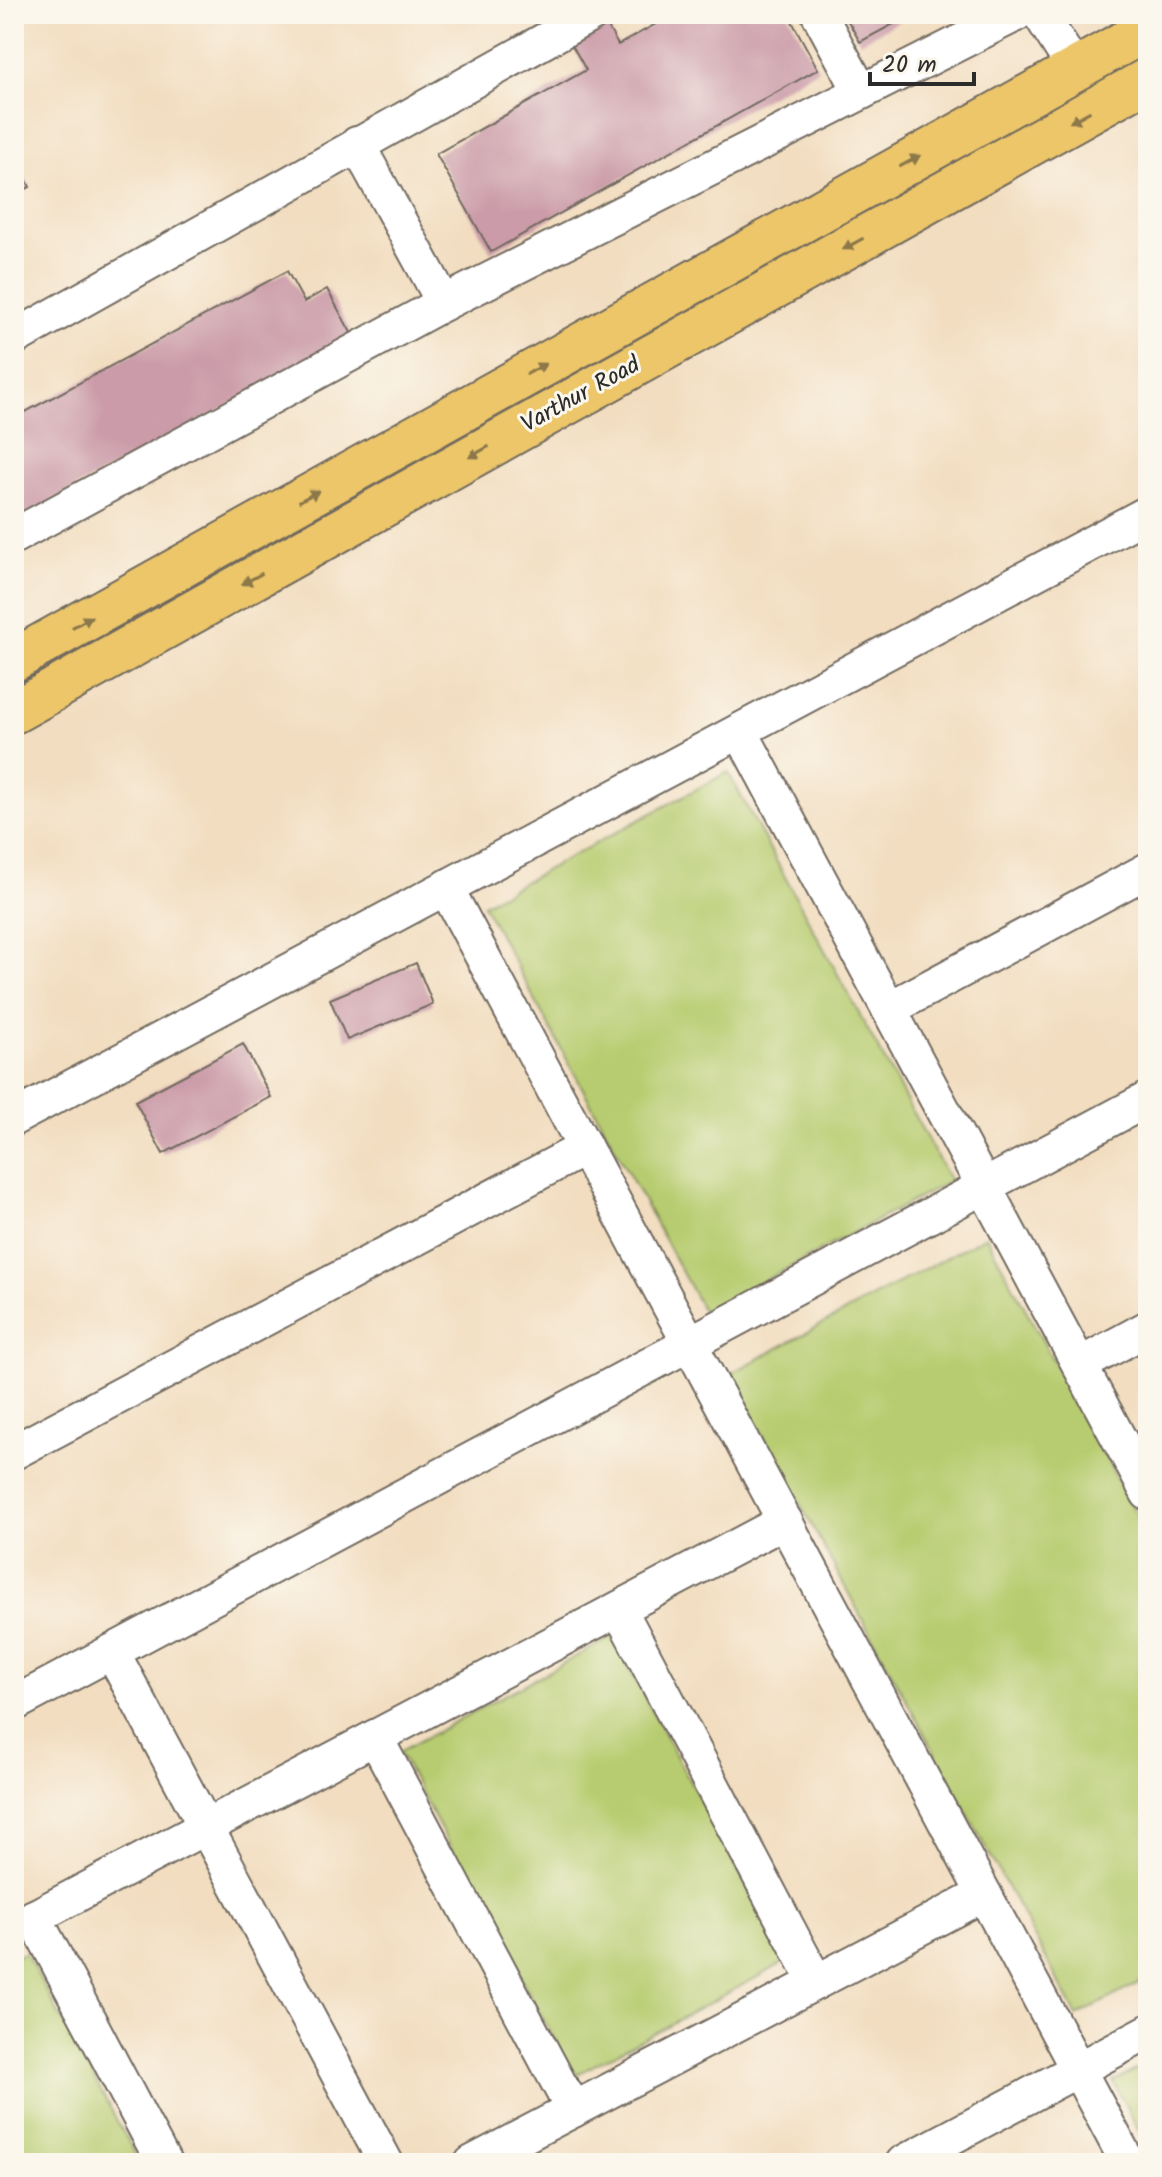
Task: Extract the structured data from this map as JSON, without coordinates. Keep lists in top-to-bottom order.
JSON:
{
  "streets": {
    "main road": ["Varthur Road"]
  },
  "scale_bar": "20 m"
}
